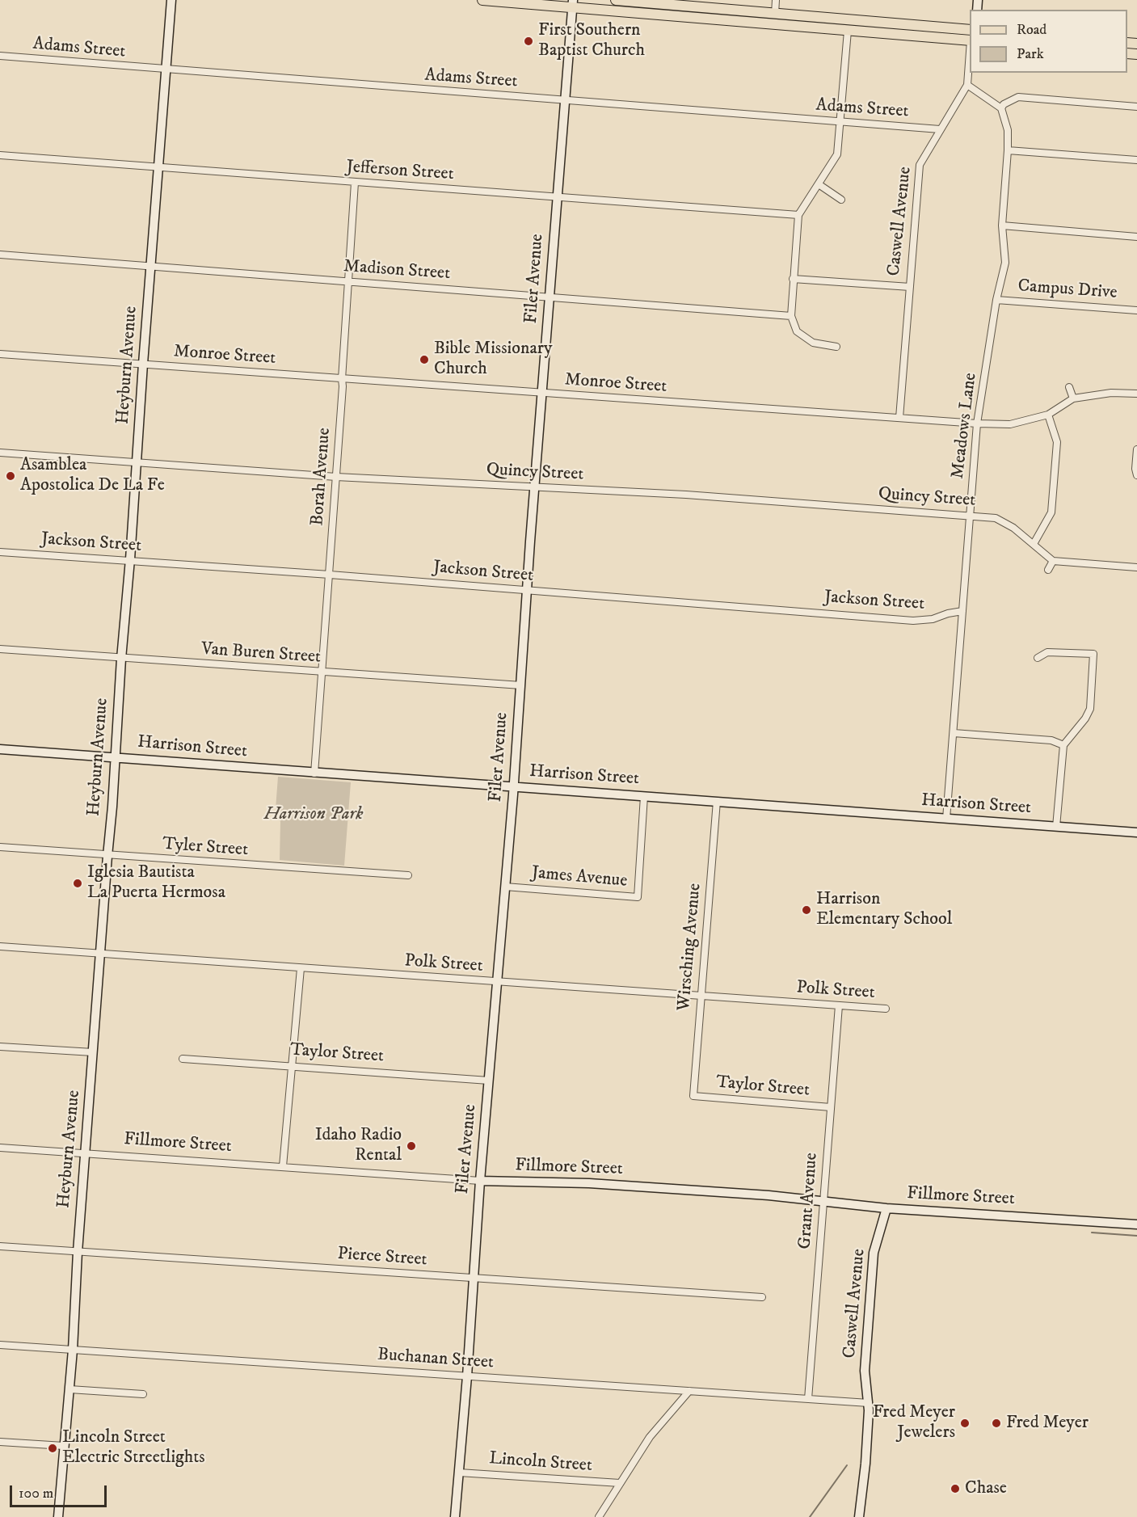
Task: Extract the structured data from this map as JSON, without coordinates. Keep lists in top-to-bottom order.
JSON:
{
  "streets": {
    "street": [
      "Adams Street",
      "Jefferson Street",
      "Caswell Avenue",
      "Madison Street",
      "Filer Avenue",
      "Campus Drive",
      "Monroe Street",
      "Heyburn Avenue",
      "Meadows Lane",
      "Quincy Street",
      "Borah Avenue",
      "Jackson Street",
      "Van Buren Street",
      "Harrison Street",
      "Tyler Street",
      "James Avenue",
      "Wirsching Avenue",
      "Polk Street",
      "Taylor Street",
      "Fillmore Street",
      "Grant Avenue",
      "Pierce Street",
      "Buchanan Street",
      "Lincoln Street"
    ]
  },
  "crossings": [
    ["Adams Street", "Caswell Avenue"],
    ["Adams Street", "Filer Avenue"],
    ["Adams Street", "Heyburn Avenue"],
    ["Jefferson Street", "Filer Avenue"],
    ["Jefferson Street", "Heyburn Avenue"],
    ["Jefferson Street", "Borah Avenue"],
    ["Caswell Avenue", "Monroe Street"],
    ["Caswell Avenue", "Fillmore Street"],
    ["Caswell Avenue", "Buchanan Street"],
    ["Madison Street", "Filer Avenue"],
    ["Madison Street", "Heyburn Avenue"],
    ["Madison Street", "Borah Avenue"],
    ["Filer Avenue", "Monroe Street"],
    ["Filer Avenue", "Quincy Street"],
    ["Filer Avenue", "Jackson Street"],
    ["Filer Avenue", "Van Buren Street"],
    ["Filer Avenue", "Harrison Street"],
    ["Filer Avenue", "James Avenue"],
    ["Filer Avenue", "Polk Street"],
    ["Filer Avenue", "Taylor Street"],
    ["Filer Avenue", "Fillmore Street"],
    ["Filer Avenue", "Pierce Street"],
    ["Filer Avenue", "Buchanan Street"],
    ["Filer Avenue", "Lincoln Street"],
    ["Campus Drive", "Meadows Lane"],
    ["Monroe Street", "Heyburn Avenue"],
    ["Monroe Street", "Meadows Lane"],
    ["Monroe Street", "Borah Avenue"],
    ["Heyburn Avenue", "Quincy Street"],
    ["Heyburn Avenue", "Jackson Street"],
    ["Heyburn Avenue", "Van Buren Street"],
    ["Heyburn Avenue", "Harrison Street"],
    ["Heyburn Avenue", "Tyler Street"],
    ["Heyburn Avenue", "Polk Street"],
    ["Heyburn Avenue", "Fillmore Street"],
    ["Heyburn Avenue", "Pierce Street"],
    ["Heyburn Avenue", "Buchanan Street"],
    ["Meadows Lane", "Quincy Street"],
    ["Meadows Lane", "Jackson Street"],
    ["Meadows Lane", "Harrison Street"],
    ["Quincy Street", "Borah Avenue"],
    ["Borah Avenue", "Jackson Street"],
    ["Borah Avenue", "Van Buren Street"],
    ["Borah Avenue", "Harrison Street"],
    ["Harrison Street", "James Avenue"],
    ["Harrison Street", "Wirsching Avenue"],
    ["Wirsching Avenue", "Polk Street"],
    ["Wirsching Avenue", "Taylor Street"],
    ["Polk Street", "Grant Avenue"],
    ["Taylor Street", "Grant Avenue"],
    ["Fillmore Street", "Grant Avenue"],
    ["Grant Avenue", "Buchanan Street"]
  ],
  "parks": ["Harrison Park"],
  "places": [
    "First Southern Baptist Church",
    "Bible Missionary Church",
    "Asamblea Apostolica De La Fe",
    "Iglesia Bautista La Puerta Hermosa",
    "Harrison Elementary School",
    "Idaho Radio Rental",
    "Fred Meyer Jewelers",
    "Fred Meyer",
    "Lincoln Street Electric Streetlights",
    "Chase"
  ],
  "legend": ["Road", "Park"],
  "scale_bar": "100 m"
}
